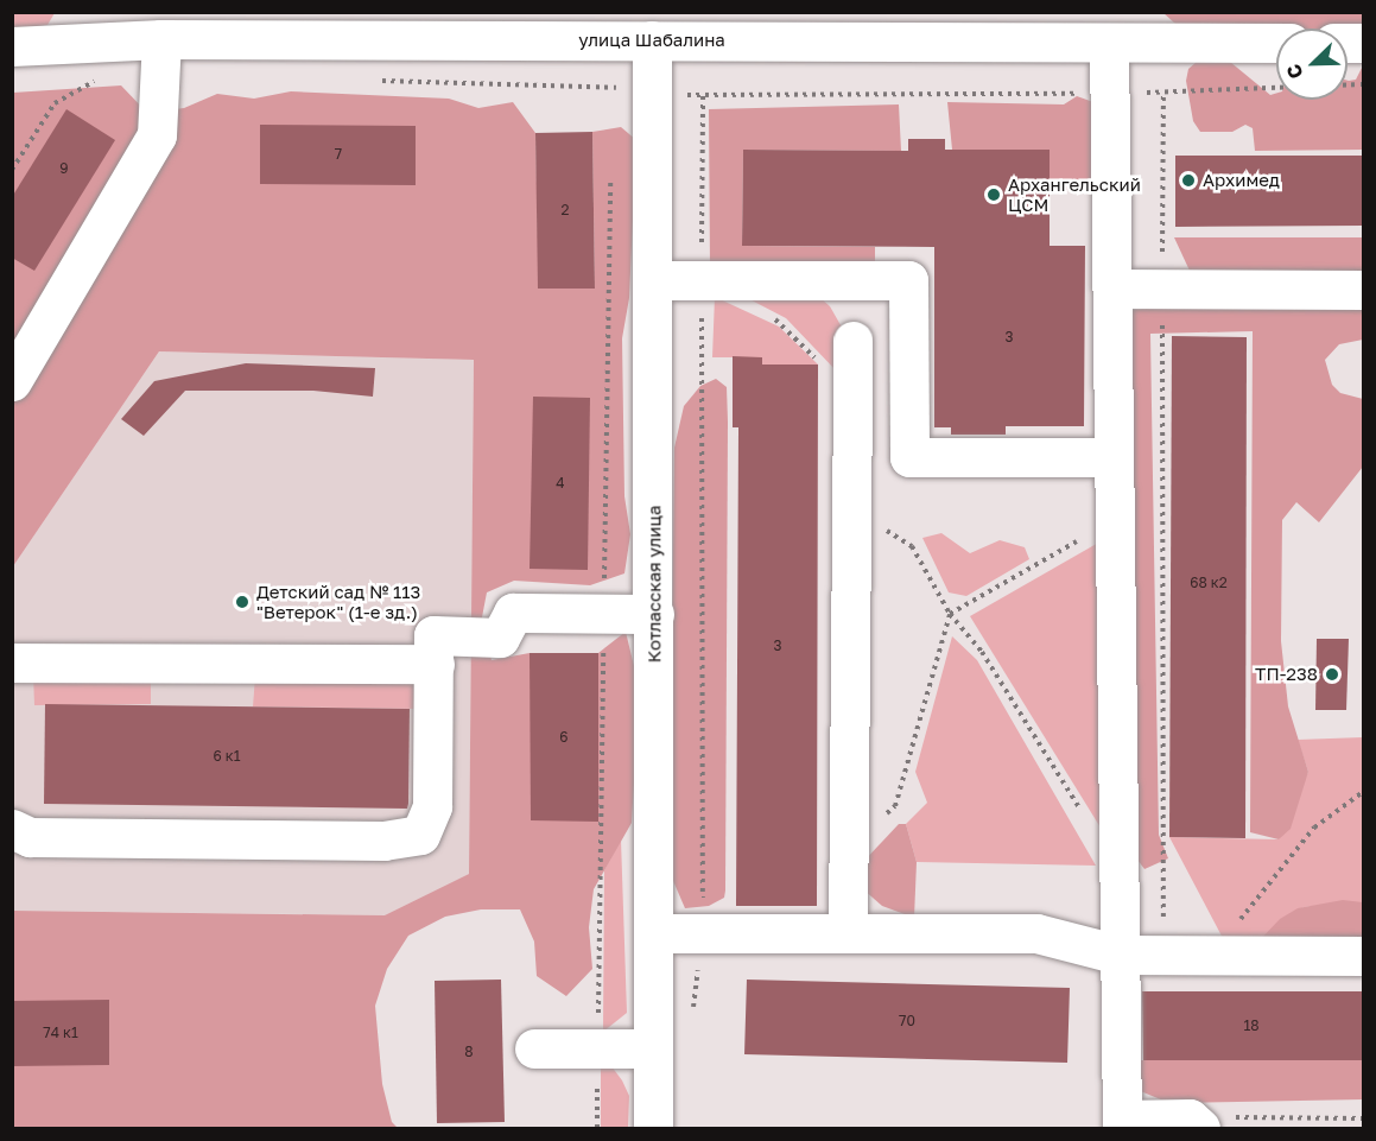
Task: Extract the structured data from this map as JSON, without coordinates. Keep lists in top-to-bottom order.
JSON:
{
  "streets": {
    "street": ["улица Шабалина", "Котласская улица"]
  },
  "crossings": [
    ["улица Шабалина", "Котласская улица"]
  ],
  "places": [
    "Архимед",
    "Архангельский ЦСМ",
    "Детский сад № 113 \"Ветерок\" (1-е зд.)",
    "ТП-238"
  ],
  "house_numbers": [
    "7",
    "9",
    "2",
    "3",
    "4",
    "68 к2",
    "3",
    "6",
    "6 к1",
    "70",
    "18",
    "74 к1",
    "8"
  ],
  "north": "bottom left"
}
